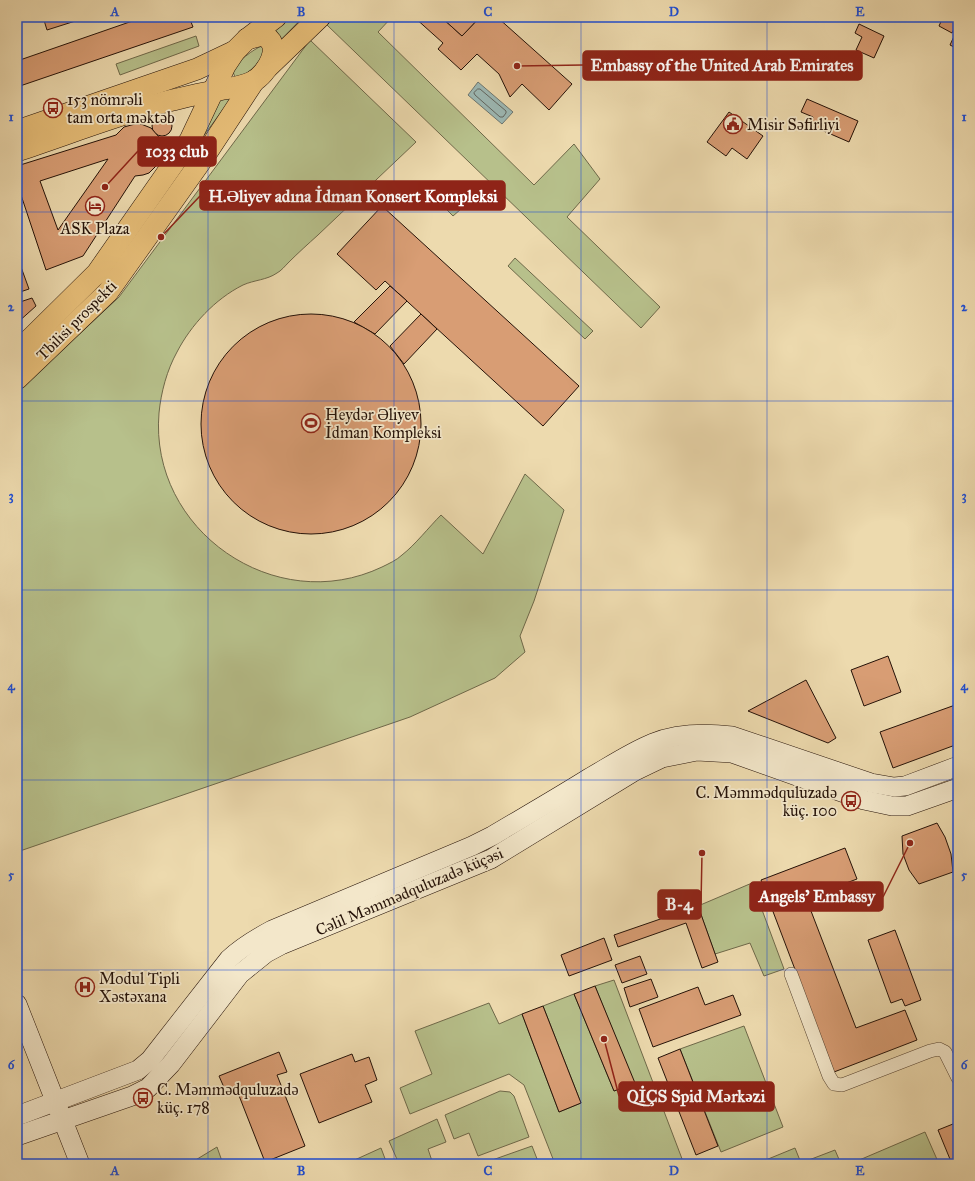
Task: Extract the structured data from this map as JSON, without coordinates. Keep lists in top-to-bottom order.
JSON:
{
  "streets": {
    "main road": ["Tbilisi prospekti", "Cəlil Məmmədquluzadə küçəsi"]
  },
  "places": {
    "other": [
      "Embassy of the United Arab Emirates",
      "1033 club",
      "H.Əliyev adına İdman Konsert Kompleksi",
      "Angels’ Embassy",
      "B-4",
      "QİÇS Spid Mərkəzi"
    ],
    "bus stop": ["153 nömrəli tam orta məktəb", "C. Məmmədquluzadə küç. 100", "C. Məmmədquluzadə küç. 178"],
    "public building": ["Misir Səfirliyi"],
    "hotel": ["ASK Plaza"],
    "sports": ["Heydər Əliyev İdman Kompleksi"],
    "hospital": ["Modul Tipli Xəstəxana"]
  },
  "grid": {
    "columns": [
      "A",
      "B",
      "C",
      "D",
      "E"
    ],
    "rows": [
      "1",
      "2",
      "3",
      "4",
      "5",
      "6"
    ]
  }
}
